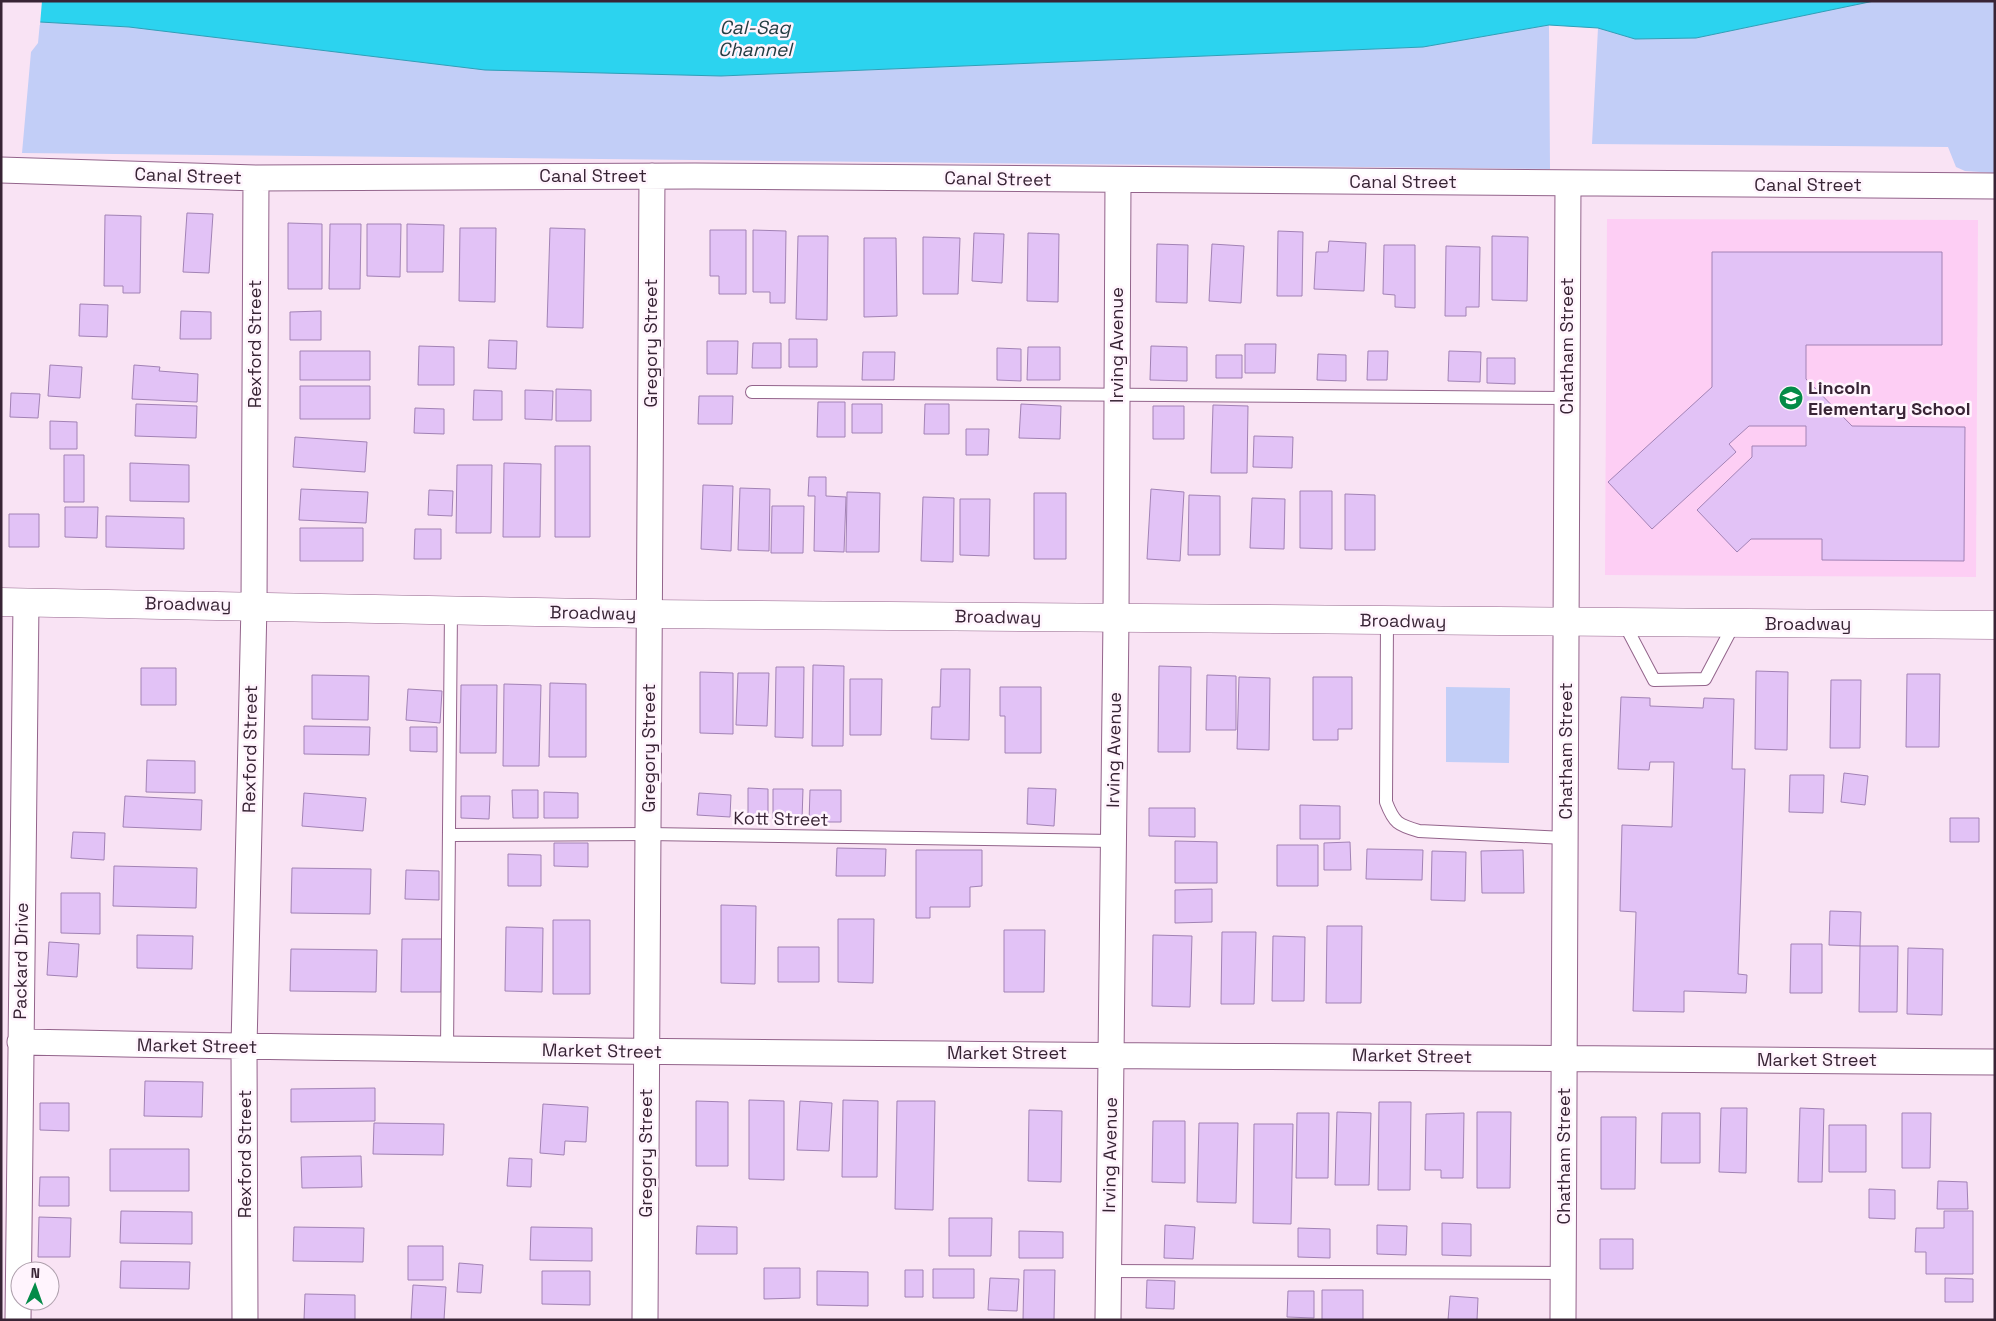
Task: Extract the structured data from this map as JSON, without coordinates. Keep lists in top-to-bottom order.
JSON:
{
  "streets": {
    "street": [
      "Canal Street",
      "Gregory Street",
      "Rexford Street",
      "Irving Avenue",
      "Chatham Street",
      "Broadway",
      "Packard Drive",
      "Market Street"
    ],
    "lane": ["Kott Street"]
  },
  "crossings": [
    ["Canal Street", "Gregory Street"],
    ["Canal Street", "Rexford Street"],
    ["Canal Street", "Irving Avenue"],
    ["Canal Street", "Chatham Street"],
    ["Gregory Street", "Broadway"],
    ["Gregory Street", "Kott Street"],
    ["Gregory Street", "Market Street"],
    ["Rexford Street", "Broadway"],
    ["Rexford Street", "Market Street"],
    ["Irving Avenue", "Broadway"],
    ["Irving Avenue", "Kott Street"],
    ["Irving Avenue", "Market Street"],
    ["Chatham Street", "Broadway"],
    ["Chatham Street", "Market Street"],
    ["Broadway", "Packard Drive"],
    ["Packard Drive", "Market Street"]
  ],
  "water": ["Cal-Sag Channel"],
  "places": {
    "school or university": ["Lincoln Elementary School"]
  },
  "north": "top"
}
